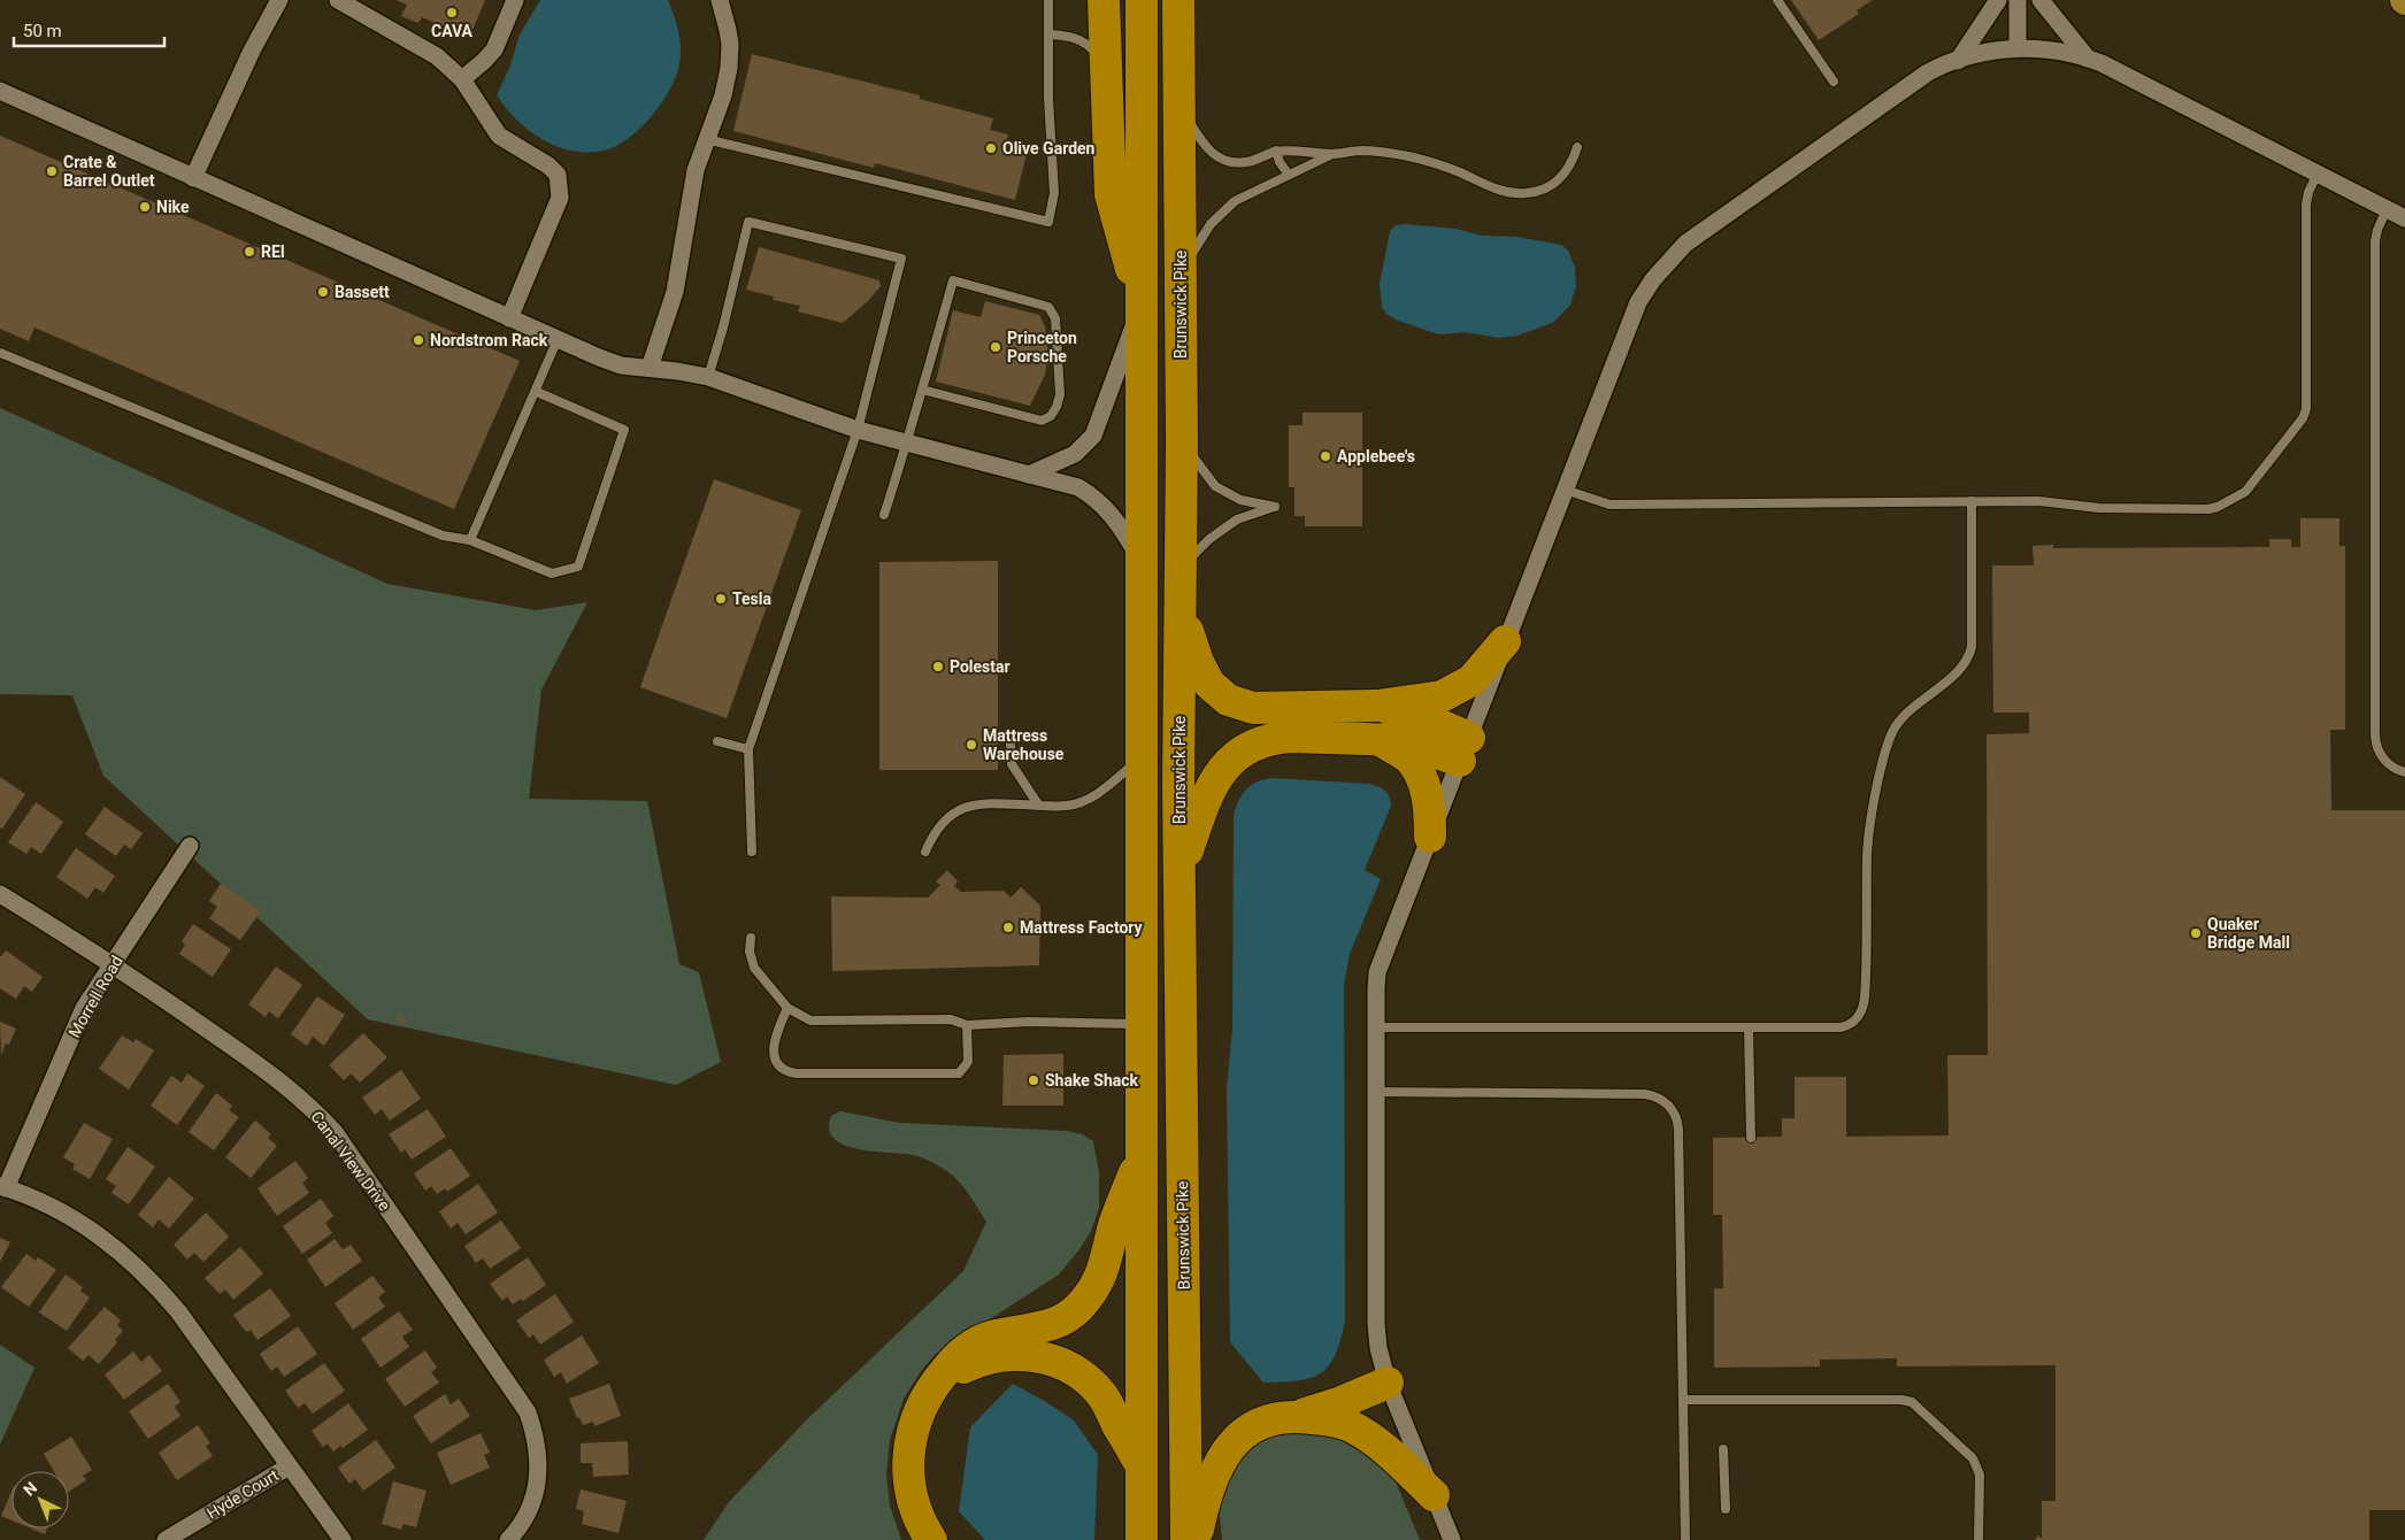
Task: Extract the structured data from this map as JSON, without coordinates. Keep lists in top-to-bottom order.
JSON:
{
  "streets": {
    "highway": ["Brunswick Pike"],
    "street": ["Morrell Road", "Canal View Drive", "Hyde Court"]
  },
  "crossings": [
    ["Morrell Road", "Canal View Drive"]
  ],
  "places": [
    "CAVA",
    "Olive Garden",
    "Crate & Barrel Outlet",
    "Nike",
    "REI",
    "Bassett",
    "Nordstrom Rack",
    "Princeton Porsche",
    "Applebee's",
    "Tesla",
    "Polestar",
    "Mattress Warehouse",
    "Mattress Factory",
    "Quaker Bridge Mall",
    "Shake Shack"
  ],
  "scale_bar": "50 m",
  "north": "top left"
}
